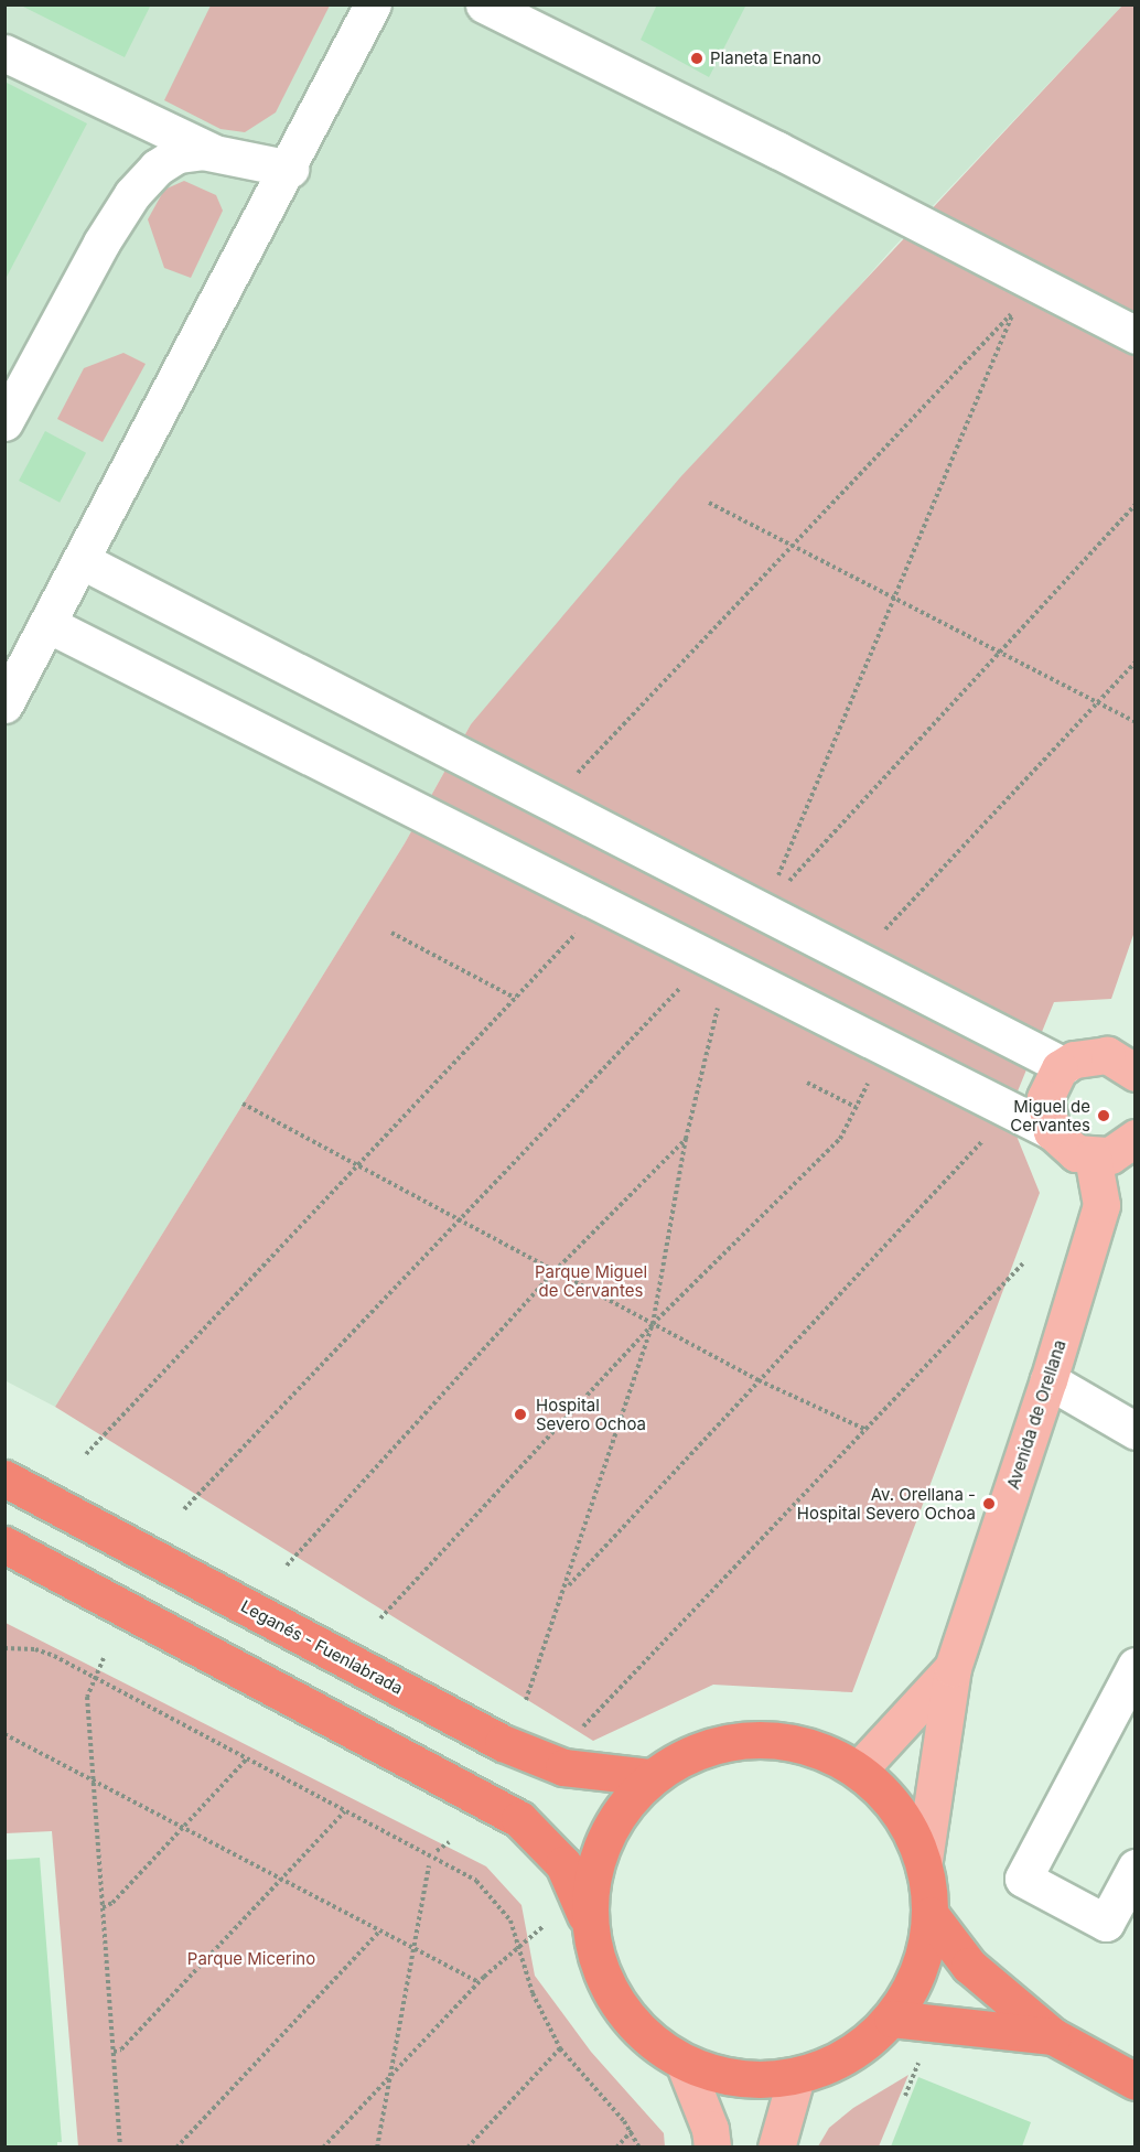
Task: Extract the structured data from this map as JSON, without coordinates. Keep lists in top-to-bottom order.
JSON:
{
  "streets": {
    "highway": ["Leganés - Fuenlabrada"],
    "main road": ["Avenida de Orellana"]
  },
  "parks": ["Parque Miguel de Cervantes", "Parque Micerino"],
  "places": [
    "Planeta Enano",
    "Miguel de Cervantes",
    "Hospital Severo Ochoa",
    "Av. Orellana - Hospital Severo Ochoa"
  ]
}
